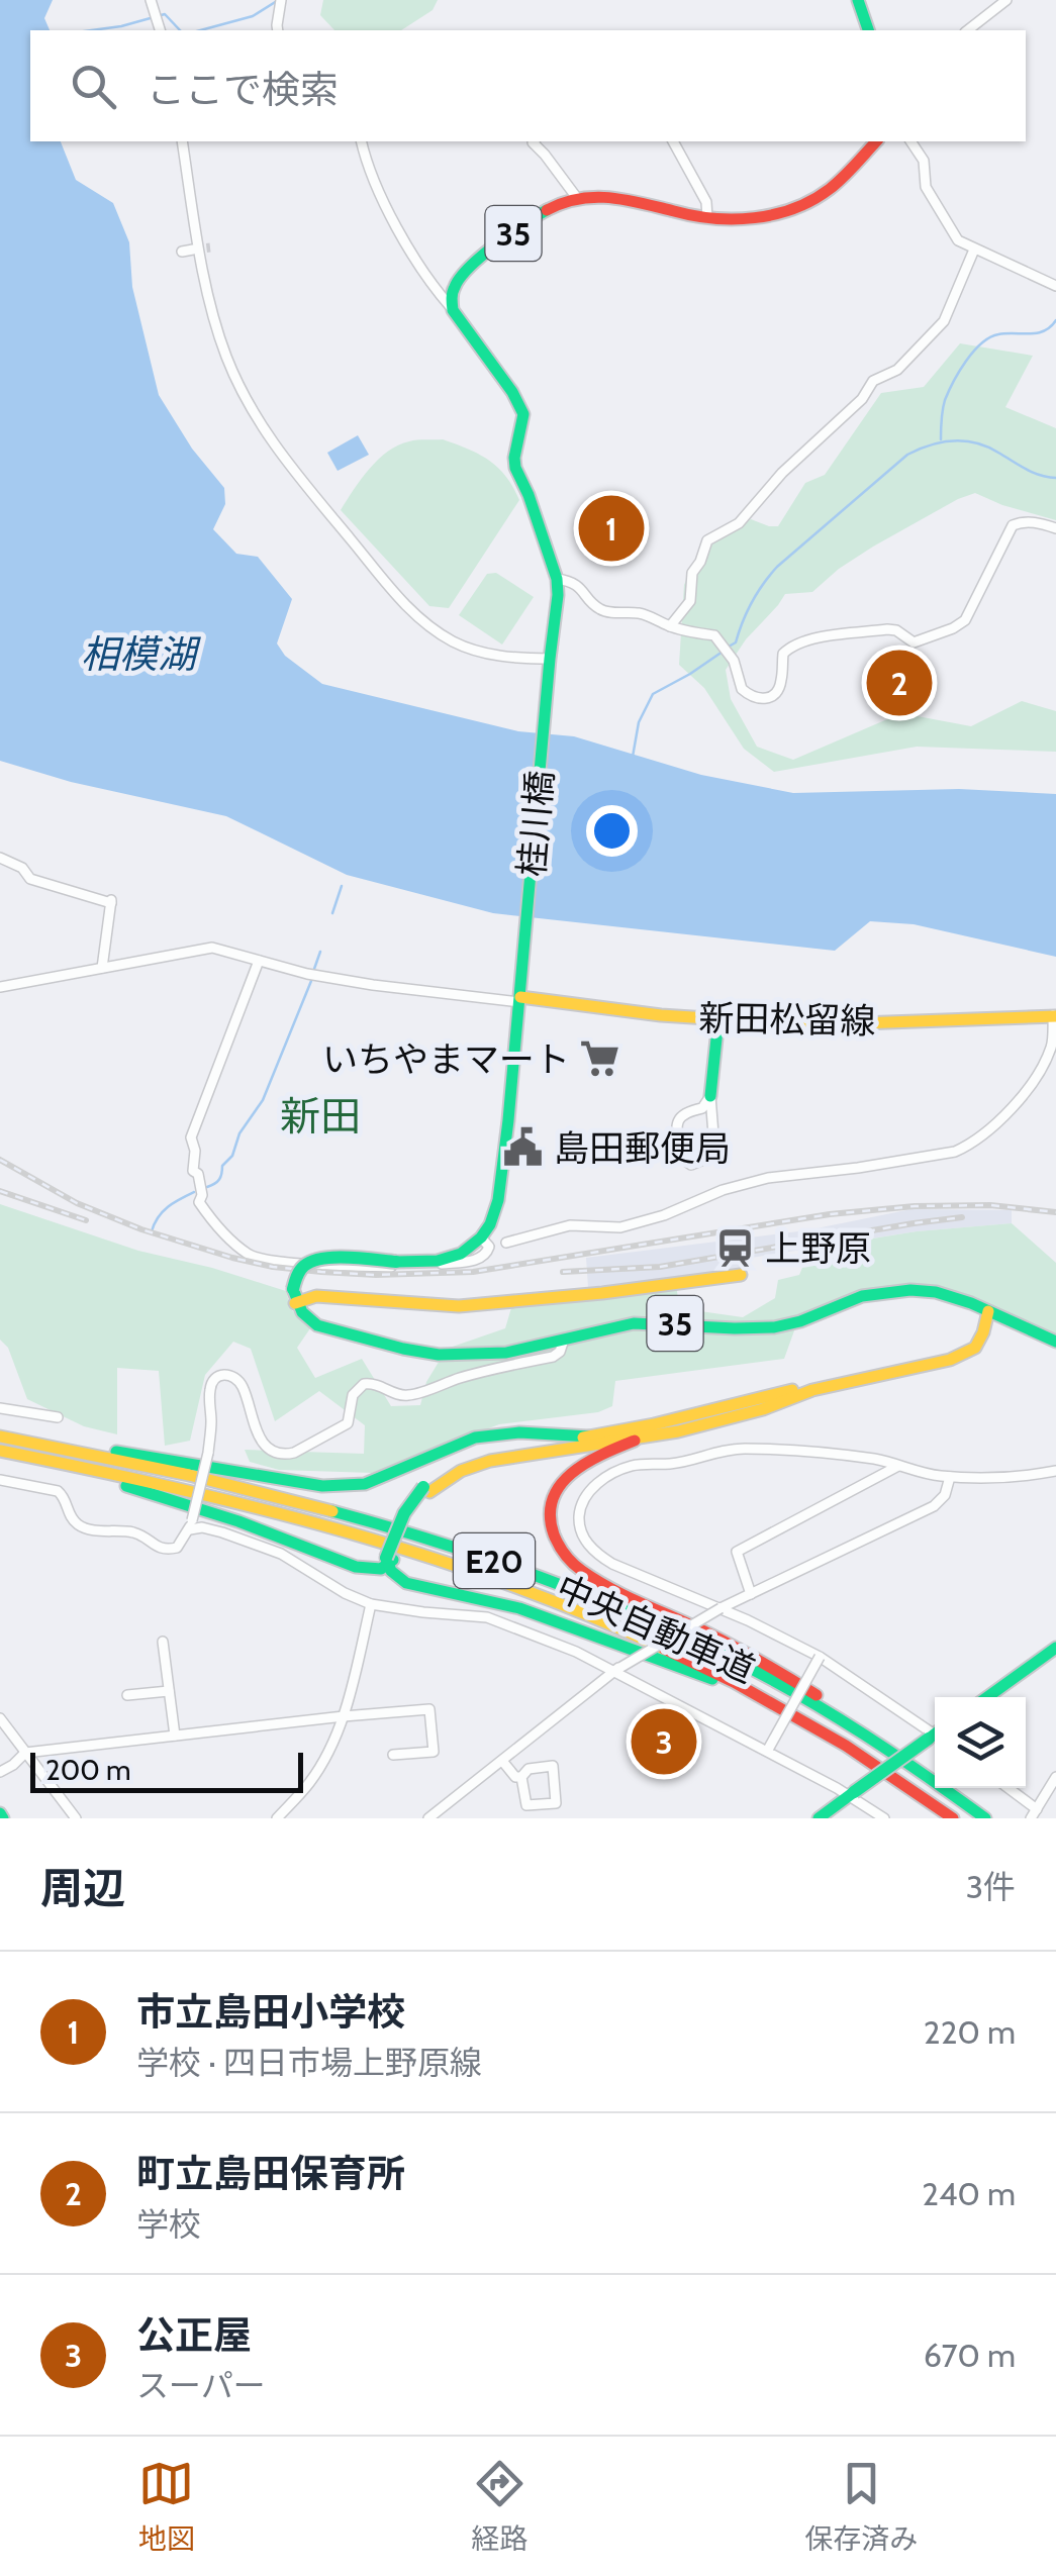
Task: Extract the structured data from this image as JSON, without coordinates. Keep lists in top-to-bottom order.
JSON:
{
  "streets": {
    "main road": [
      "35",
      "桂川橋",
      "新田松留線",
      "E20",
      "中央自動車道"
    ]
  },
  "crossings": [
    ["桂川橋", "新田松留線"]
  ],
  "districts": ["新田"],
  "water": ["相模湖"],
  "places": {
    "supermarket": ["いちやまマート"],
    "public building": ["島田郵便局"],
    "station": ["上野原"]
  },
  "scale_bar": "200 m",
  "page": {
    "search": "ここで検索",
    "pins": ["1", "2", "3"],
    "scale": "200 m",
    "heading": ["周辺", "3件"],
    "list": [
      {
        "mark": "1",
        "name": "市立島田小学校",
        "note": "学校 · 四日市場上野原線",
        "value": "220 m"
      },
      {
        "mark": "2",
        "name": "町立島田保育所",
        "note": "学校",
        "value": "240 m"
      },
      {
        "mark": "3",
        "name": "公正屋",
        "note": "スーパー",
        "value": "670 m"
      }
    ],
    "nav": ["地図", "経路", "保存済み"]
  }
}
